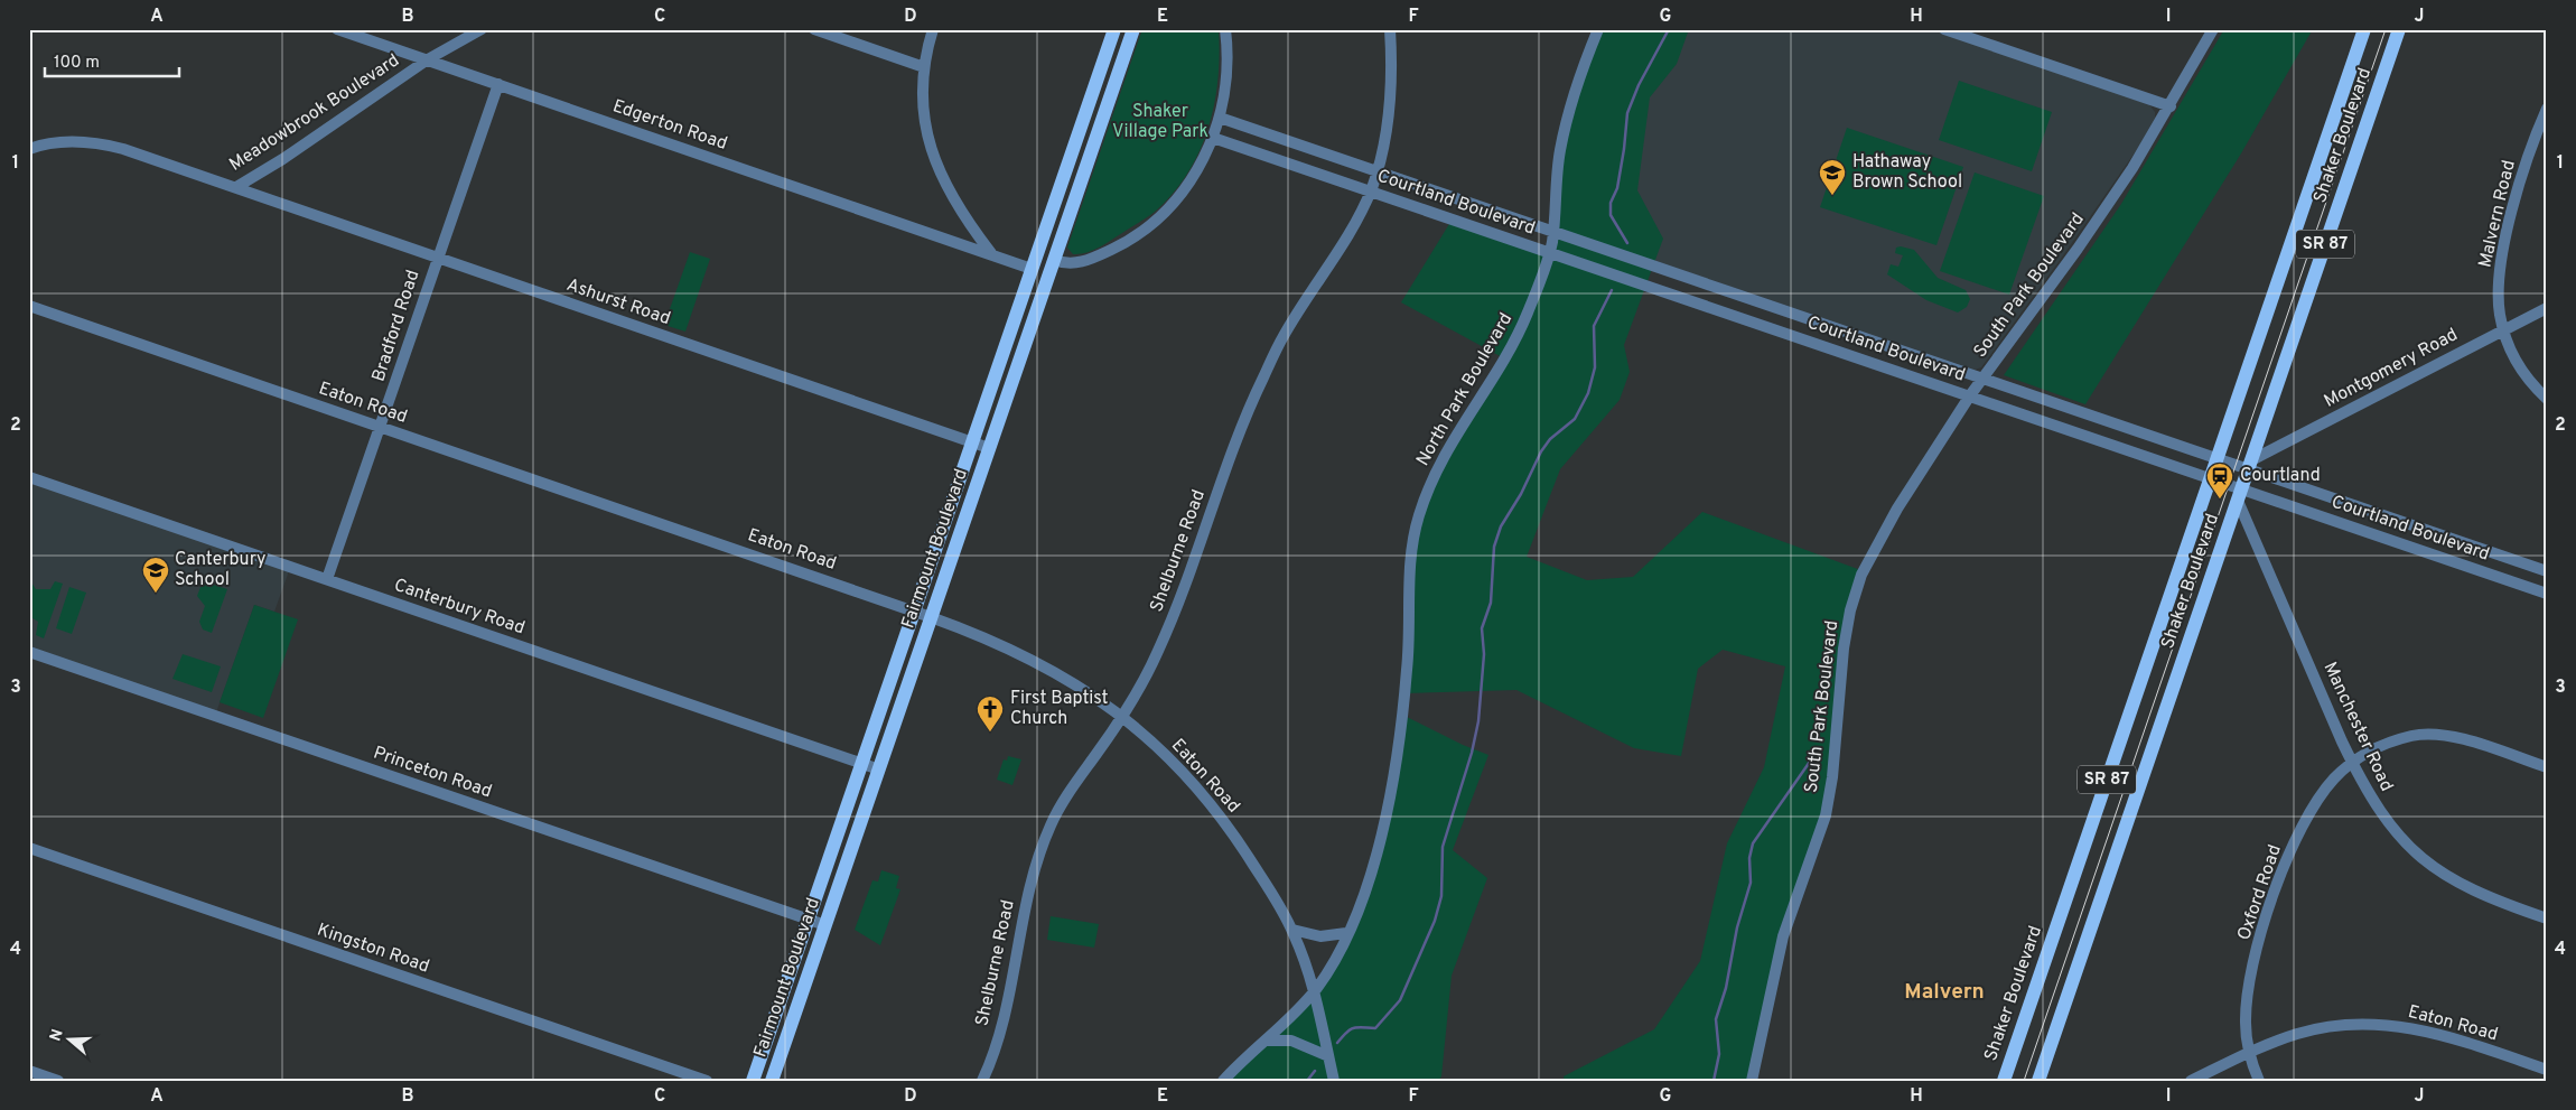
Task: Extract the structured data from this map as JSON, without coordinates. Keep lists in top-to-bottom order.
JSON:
{
  "streets": {
    "main road": ["Shaker Boulevard", "SR 87", "Fairmount Boulevard"],
    "street": [
      "Meadowbrook Boulevard",
      "Edgerton Road",
      "Courtland Boulevard",
      "Malvern Road",
      "South Park Boulevard",
      "Ashurst Road",
      "Bradford Road",
      "Montgomery Road",
      "North Park Boulevard",
      "Eaton Road",
      "Shelburne Road",
      "Canterbury Road",
      "Manchester Road",
      "Princeton Road",
      "Oxford Road",
      "Kingston Road"
    ]
  },
  "crossings": [
    ["Meadowbrook Boulevard", "Edgerton Road"],
    ["Meadowbrook Boulevard", "Ashurst Road"],
    ["Edgerton Road", "Bradford Road"],
    ["Edgerton Road", "Fairmount Boulevard"],
    ["Shaker Boulevard", "Courtland Boulevard"],
    ["Shaker Boulevard", "Montgomery Road"],
    ["Shaker Boulevard", "Manchester Road"],
    ["Courtland Boulevard", "South Park Boulevard"],
    ["Courtland Boulevard", "Montgomery Road"],
    ["Courtland Boulevard", "North Park Boulevard"],
    ["Courtland Boulevard", "Shelburne Road"],
    ["Courtland Boulevard", "Manchester Road"],
    ["Malvern Road", "Montgomery Road"],
    ["Ashurst Road", "Bradford Road"],
    ["Ashurst Road", "Fairmount Boulevard"],
    ["Bradford Road", "Eaton Road"],
    ["Bradford Road", "Canterbury Road"],
    ["North Park Boulevard", "Eaton Road"],
    ["Eaton Road", "Fairmount Boulevard"],
    ["Eaton Road", "Shelburne Road"],
    ["Eaton Road", "Oxford Road"],
    ["Fairmount Boulevard", "Canterbury Road"],
    ["Fairmount Boulevard", "Princeton Road"],
    ["Manchester Road", "Oxford Road"]
  ],
  "districts": ["Malvern"],
  "parks": ["Shaker Village Park"],
  "places": {
    "school or university": ["Hathaway Brown School", "Canterbury School"],
    "station": ["Courtland"],
    "church": ["First Baptist Church"]
  },
  "scale_bar": "100 m",
  "north": "left",
  "grid": {
    "columns": [
      "A",
      "B",
      "C",
      "D",
      "E",
      "F",
      "G",
      "H",
      "I",
      "J"
    ],
    "rows": [
      "1",
      "2",
      "3",
      "4"
    ]
  }
}
